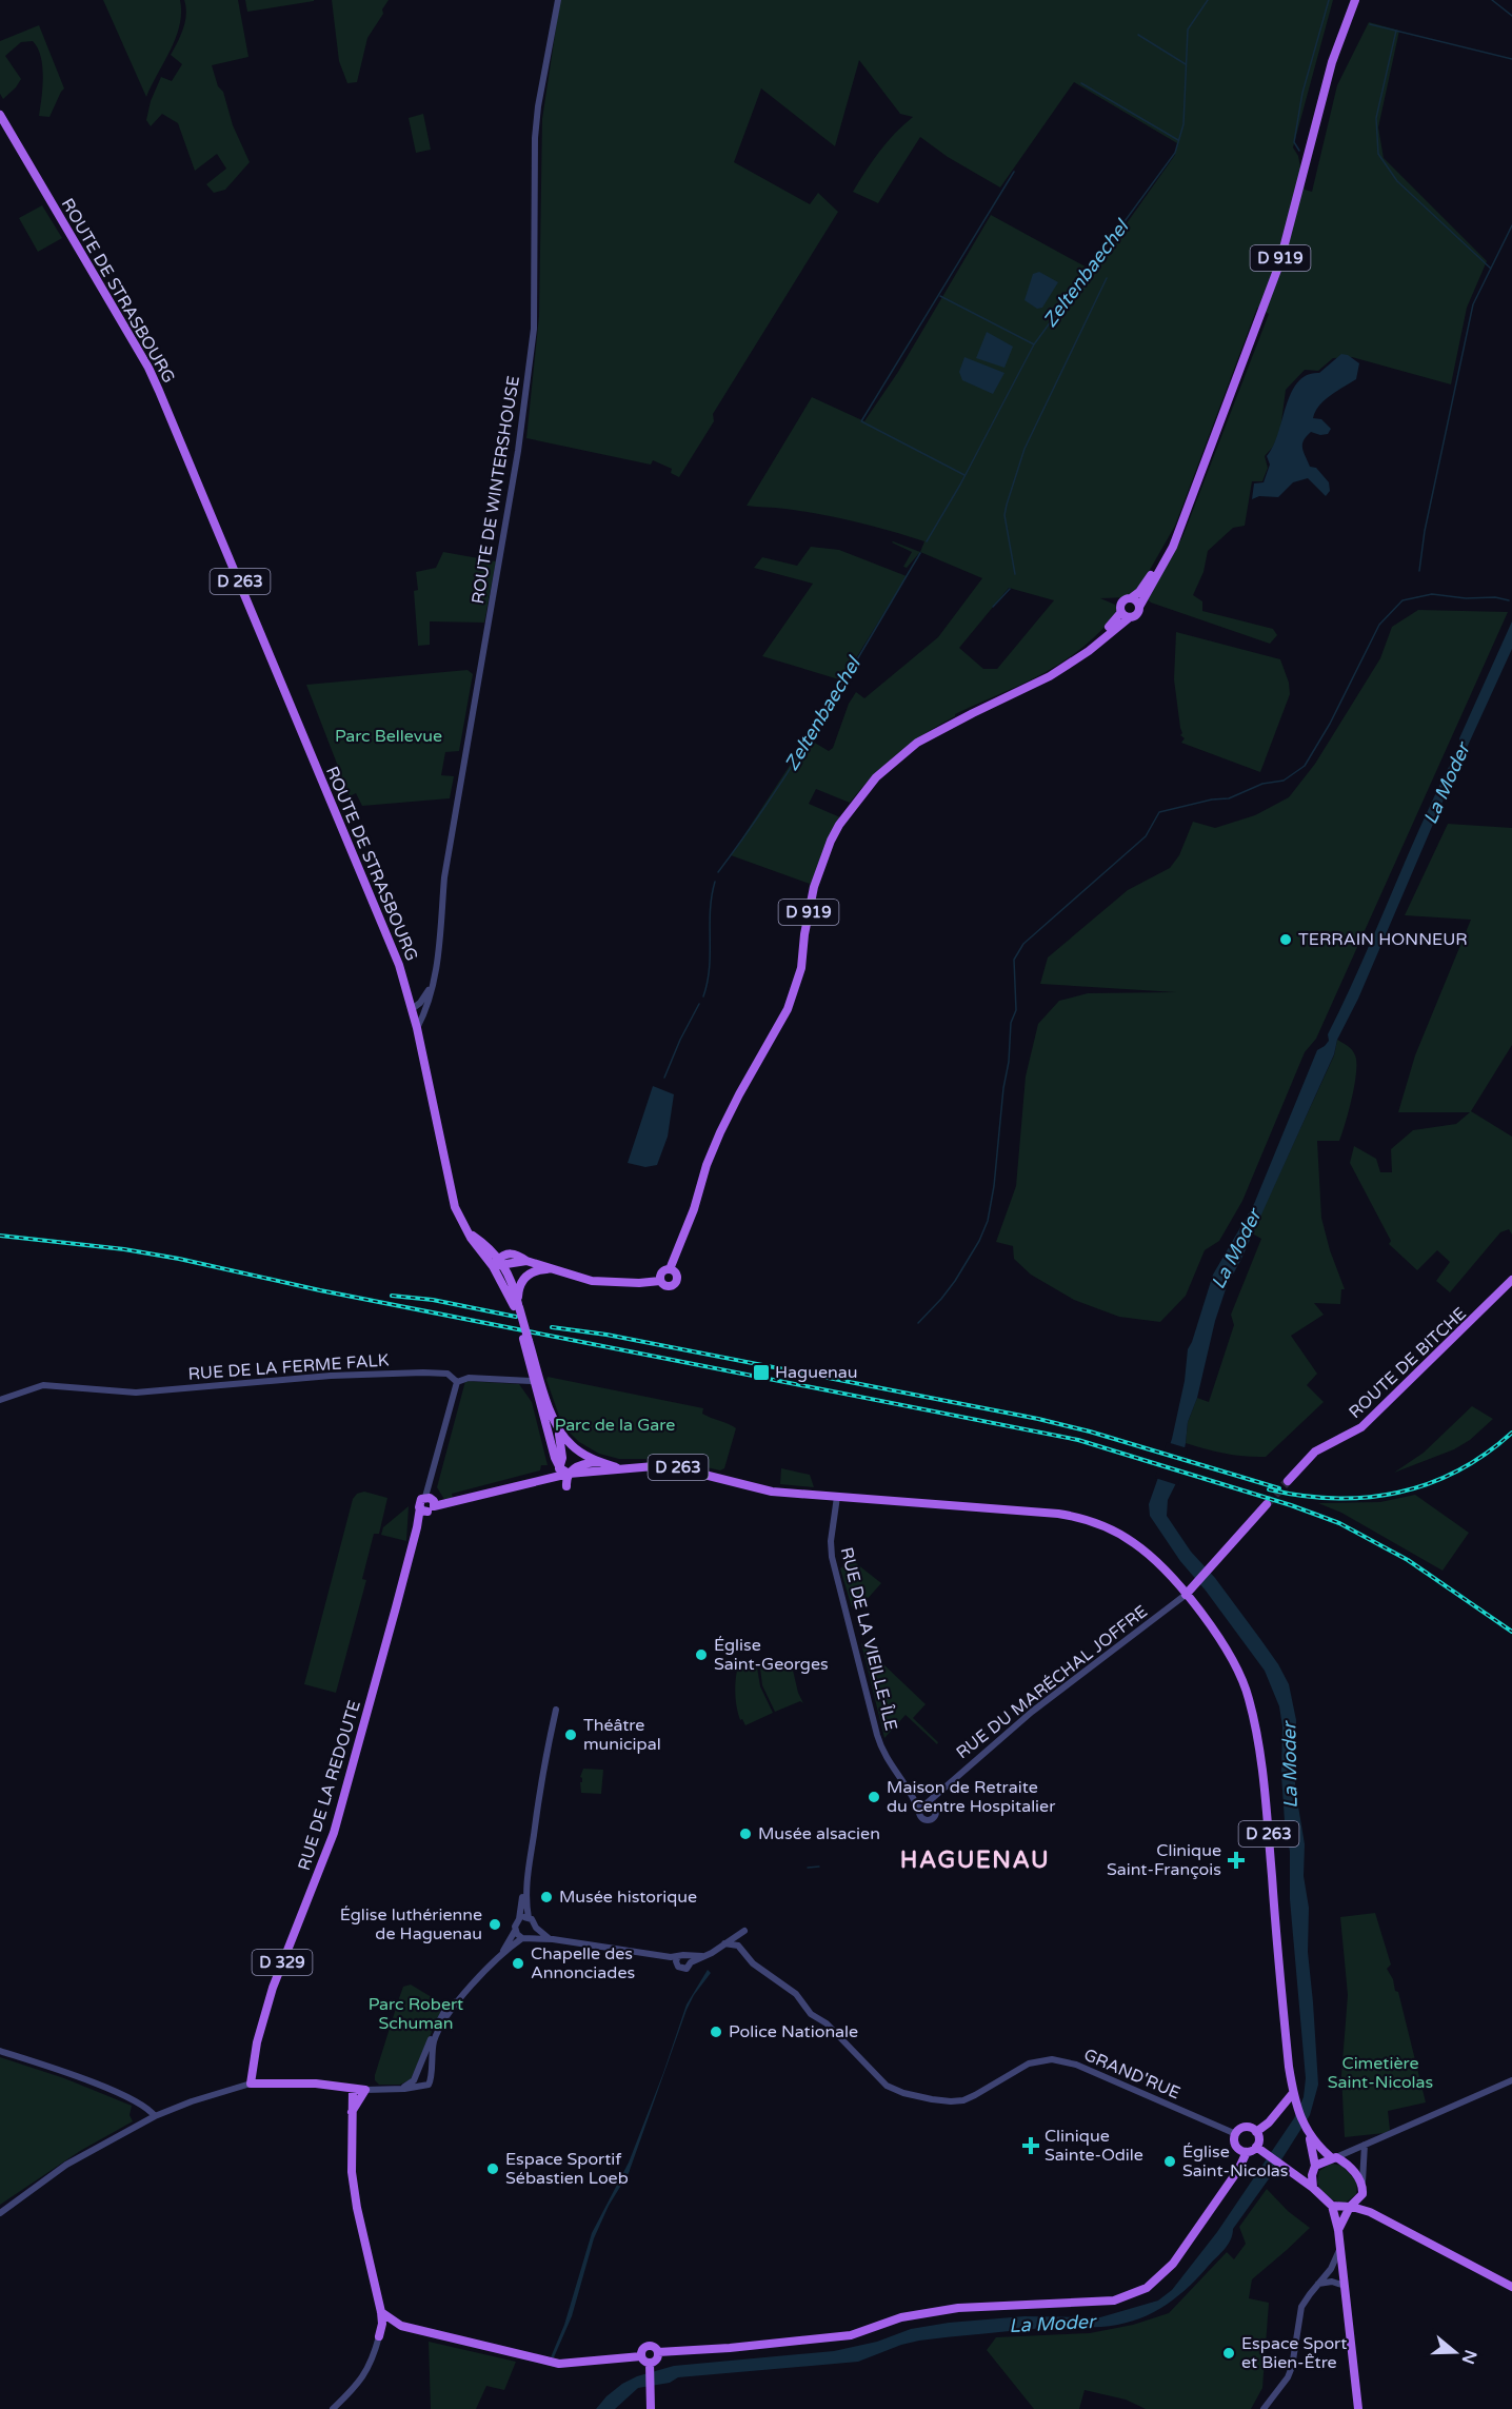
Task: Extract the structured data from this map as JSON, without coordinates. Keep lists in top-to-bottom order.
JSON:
{
  "streets": {
    "main road": [
      "D 919",
      "ROUTE DE STRASBOURG",
      "D 263",
      "ROUTE DE BITCHE",
      "RUE DE LA REDOUTE",
      "D 329"
    ],
    "street": [
      "ROUTE DE WINTERSHOUSE",
      "RUE DE LA FERME FALK",
      "RUE DE LA VIEILLE-ÎLE",
      "RUE DU MARÉCHAL JOFFRE",
      "GRAND'RUE"
    ]
  },
  "crossings": [
    ["ROUTE DE STRASBOURG", "ROUTE DE WINTERSHOUSE"],
    ["ROUTE DE STRASBOURG", "D 263"],
    ["ROUTE DE STRASBOURG", "RUE DE LA FERME FALK"],
    ["D 263", "RUE DE LA VIEILLE-ÎLE"],
    ["D 263", "RUE DU MARÉCHAL JOFFRE"],
    ["RUE DE LA VIEILLE-ÎLE", "RUE DU MARÉCHAL JOFFRE"]
  ],
  "districts": ["HAGUENAU"],
  "water": ["Zeltenbaechel", "La Moder"],
  "parks": [
    "Parc Bellevue",
    "Parc de la Gare",
    "Parc Robert Schuman",
    "Cimetière Saint-Nicolas"
  ],
  "places": {
    "other": [
      "TERRAIN HONNEUR",
      "Église Saint-Georges",
      "Théâtre municipal",
      "Maison de Retraite du Centre Hospitalier",
      "Musée alsacien",
      "Musée historique",
      "Église luthérienne de Haguenau",
      "Chapelle des Annonciades",
      "Police Nationale",
      "Église Saint-Nicolas",
      "Espace Sportif Sébastien Loeb",
      "Espace Sport et Bien-Être"
    ],
    "transit": ["Haguenau"],
    "health": ["Clinique Saint-François", "Clinique Sainte-Odile"]
  },
  "north": "right"
}
